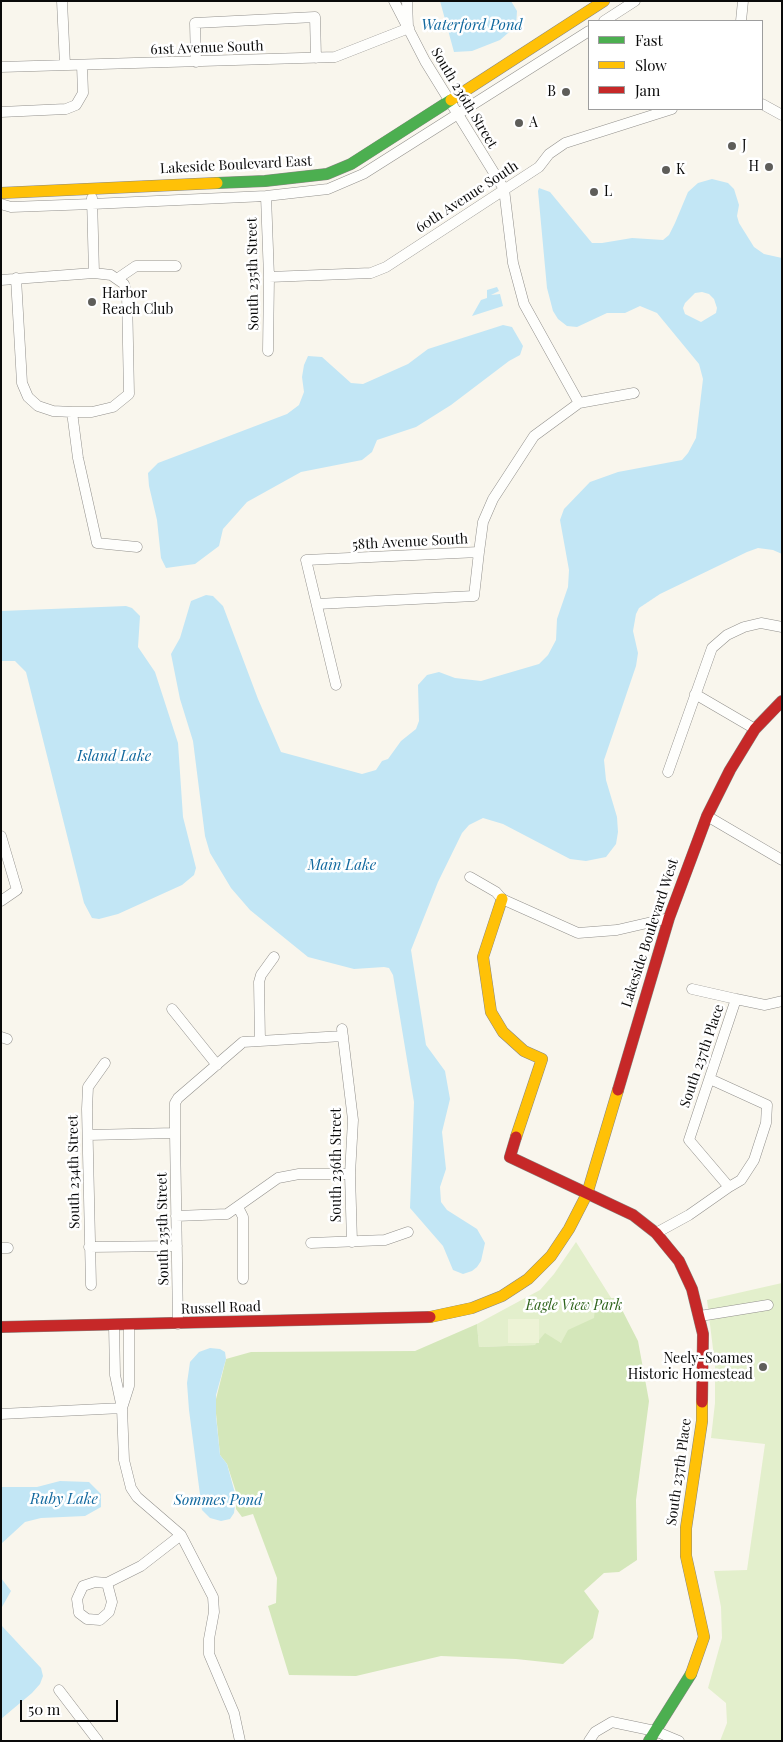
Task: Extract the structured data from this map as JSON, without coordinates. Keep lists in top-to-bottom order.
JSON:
{
  "streets": {
    "street": [
      "61st Avenue South",
      "South 236th Street",
      "Lakeside Boulevard East",
      "60th Avenue South",
      "South 235th Street",
      "58th Avenue South",
      "Lakeside Boulevard West",
      "South 237th Place",
      "South 234th Street",
      "Russell Road"
    ]
  },
  "crossings": [
    ["61st Avenue South", "South 236th Street"],
    ["South 236th Street", "Lakeside Boulevard East"],
    ["South 236th Street", "60th Avenue South"],
    ["South 236th Street", "South 235th Street"],
    ["South 236th Street", "58th Avenue South"],
    ["60th Avenue South", "South 235th Street"],
    ["South 235th Street", "Russell Road"],
    ["Lakeside Boulevard West", "South 237th Place"],
    ["Lakeside Boulevard West", "Russell Road"]
  ],
  "water": [
    "Waterford Pond",
    "Island Lake",
    "Main Lake",
    "Ruby Lake",
    "Sommes Pond"
  ],
  "parks": ["Eagle View Park"],
  "places": [
    "B",
    "A",
    "J",
    "H",
    "K",
    "L",
    "Harbor Reach Club",
    "Neely-Soames Historic Homestead"
  ],
  "legend": ["Fast", "Slow", "Jam"],
  "scale_bar": "50 m"
}
